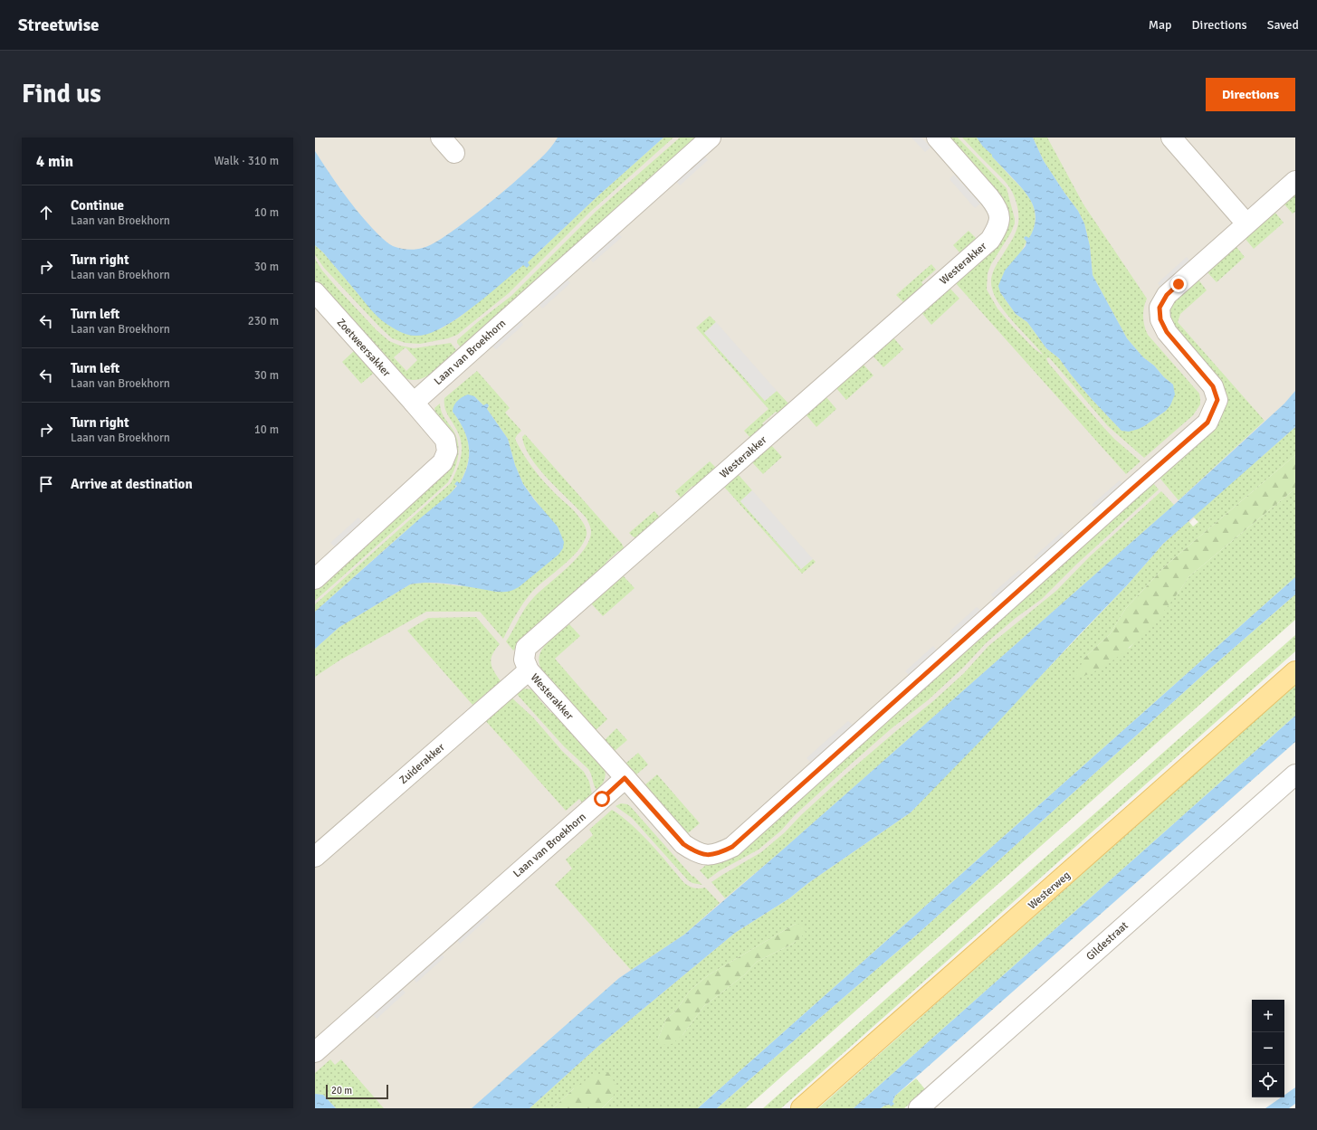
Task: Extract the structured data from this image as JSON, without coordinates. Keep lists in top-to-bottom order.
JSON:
{
  "streets": {
    "main road": ["Westerweg"],
    "street": [
      "Westerakker",
      "Zoetweersakker",
      "Laan van Broekhorn",
      "Zuiderakker",
      "Gildestraat"
    ]
  },
  "crossings": [
    ["Westerakker", "Laan van Broekhorn"],
    ["Westerakker", "Zuiderakker"],
    ["Zoetweersakker", "Laan van Broekhorn"]
  ],
  "scale_bar": "20 m",
  "page": {
    "header": "Streetwise",
    "nav": ["Map", "Directions", "Saved"],
    "buttons": "Directions",
    "title": "Find us",
    "heading": ["4 min", "Walk · 310 m"],
    "list": [
      ["Continue", "Laan van Broekhorn", "10 m"],
      ["Turn right", "Laan van Broekhorn", "30 m"],
      ["Turn left", "Laan van Broekhorn", "230 m"],
      ["Turn left", "Laan van Broekhorn", "30 m"],
      ["Turn right", "Laan van Broekhorn", "10 m"],
      "Arrive at destination"
    ],
    "map_buttons": ["+", "−"],
    "scale": "20 m"
  }
}
